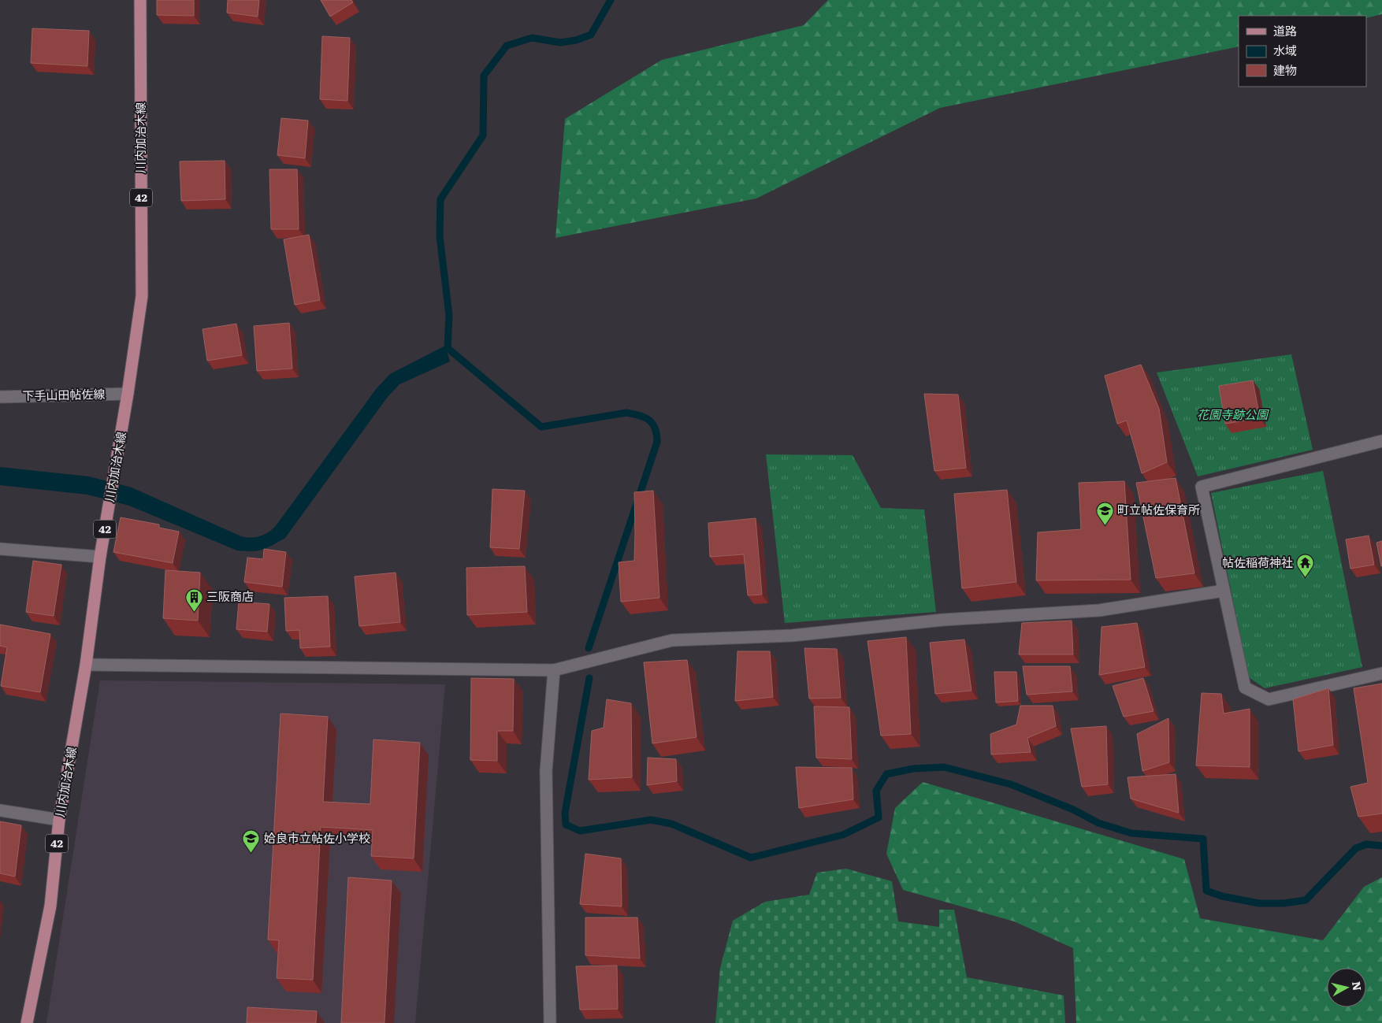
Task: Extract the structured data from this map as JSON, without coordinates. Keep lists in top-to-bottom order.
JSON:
{
  "streets": {
    "main road": ["川内加治木線", "42"],
    "street": ["下手山田帖佐線"]
  },
  "crossings": [
    ["川内加治木線", "下手山田帖佐線"]
  ],
  "parks": ["花園寺跡公園"],
  "places": {
    "school or university": ["町立帖佐保育所", "姶良市立帖佐小学校"],
    "temple": ["帖佐稲荷神社"],
    "building": ["三阪商店"]
  },
  "legend": ["道路", "水域", "建物"],
  "north": "right"
}
